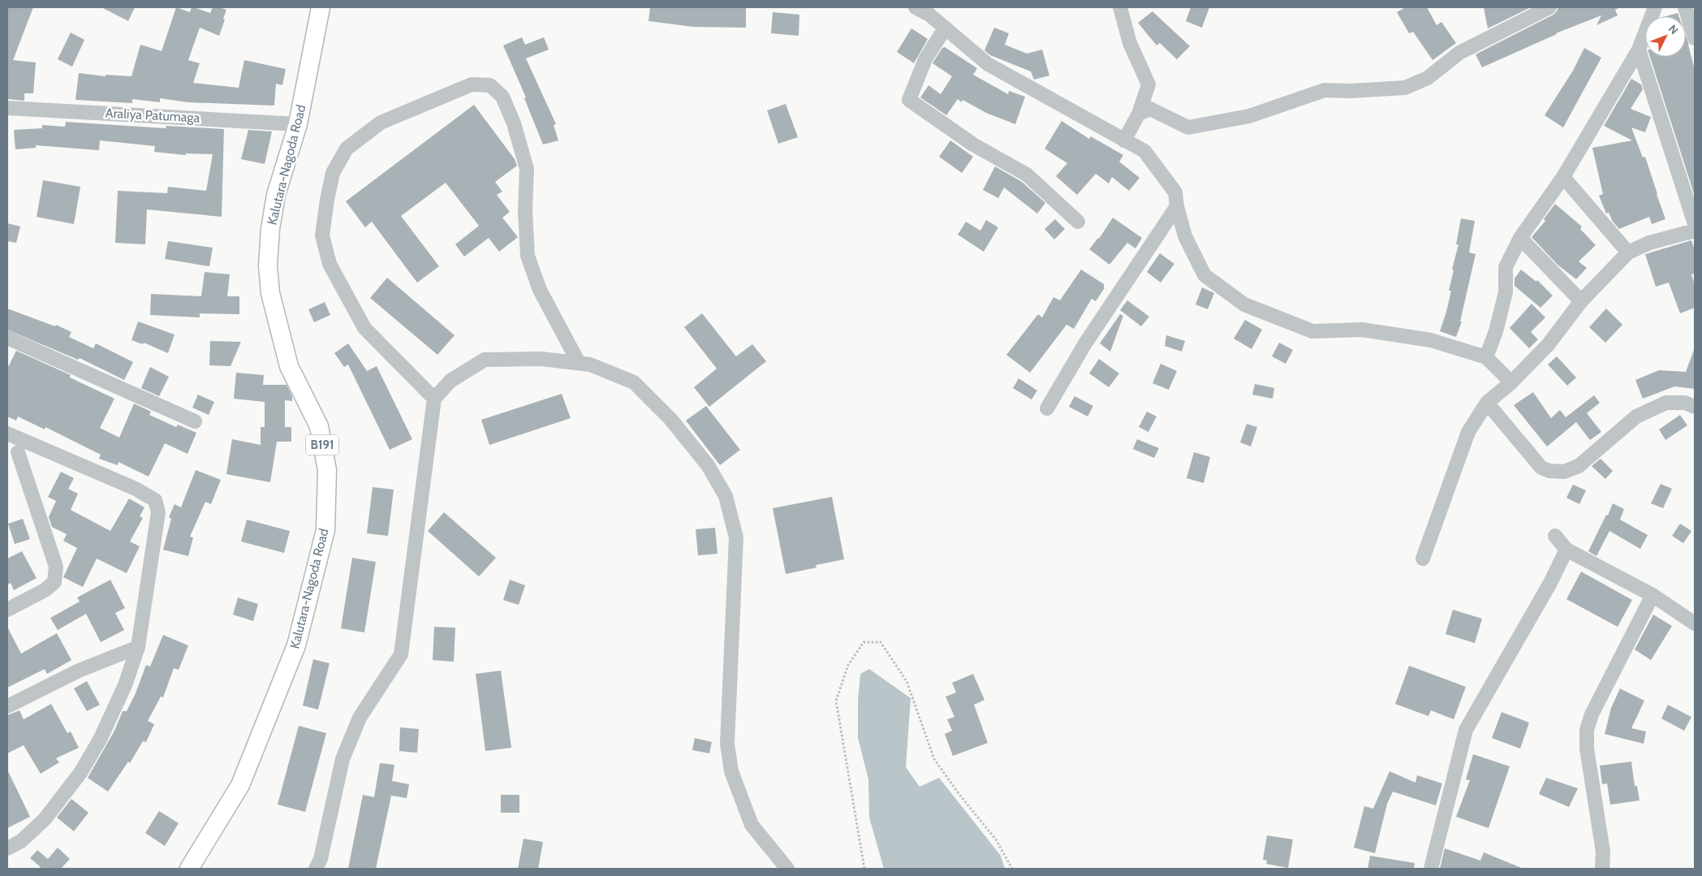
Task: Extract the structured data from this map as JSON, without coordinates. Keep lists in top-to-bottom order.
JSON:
{
  "streets": {
    "main road": ["Kalutara-Nagoda Road", "B191"],
    "street": ["Araliya Patumaga"]
  },
  "crossings": [
    ["Araliya Patumaga", "Kalutara-Nagoda Road"]
  ],
  "north": "top right"
}
